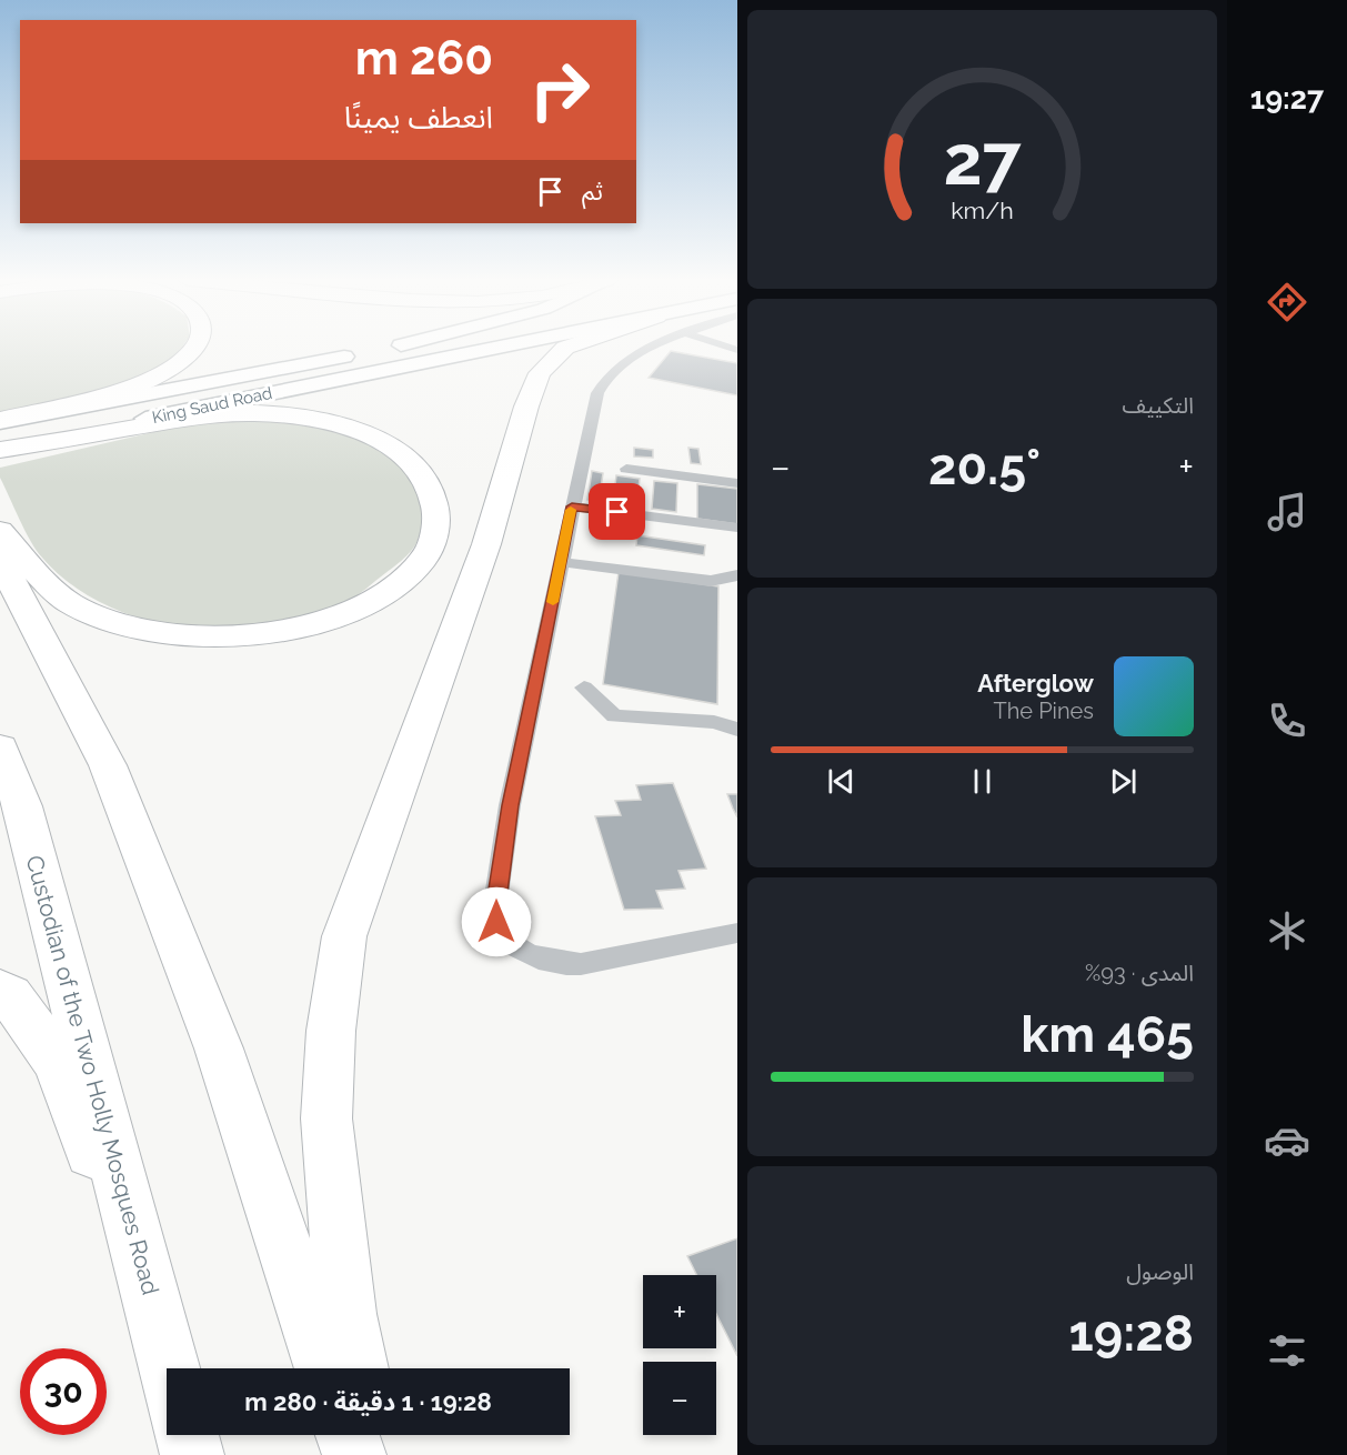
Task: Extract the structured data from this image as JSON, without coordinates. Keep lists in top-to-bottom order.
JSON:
{
  "streets": {
    "highway": ["Custodian of the Two Holly Mosques Road"],
    "main road": ["King Saud Road"]
  },
  "page": {
    "tabs": "19:27",
    "turn": ["260 m", "انعطف يمينًا"],
    "then": "ثم",
    "tile": [
      "التكييف",
      ["المدى · 93%", "465 km"],
      ["الوصول", "19:28"]
    ],
    "heat": ["−", "20.5°", "+"],
    "song": ["Afterglow", "The Pines"],
    "map_buttons": ["+", "−"],
    "limit": "30",
    "trip": "19:28 · 1 دقيقة · 280 m",
    "gauge": ["27", "km/h"]
  }
}
